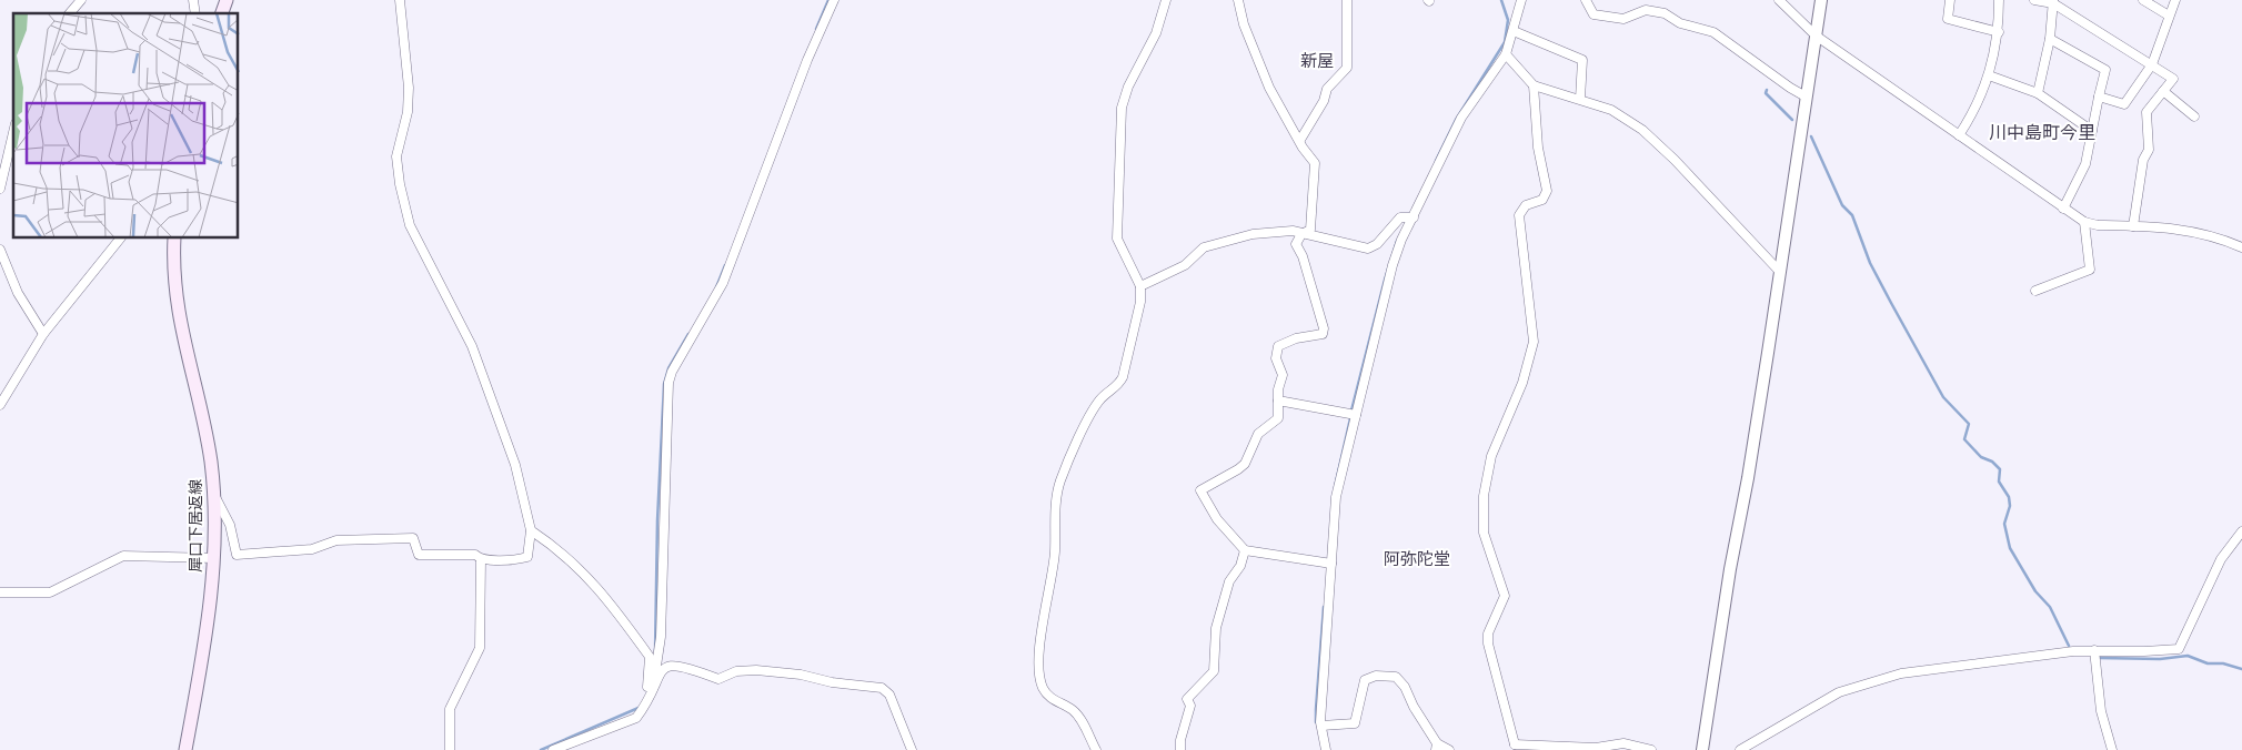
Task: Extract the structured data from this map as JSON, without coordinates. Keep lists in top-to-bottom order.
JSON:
{
  "streets": {
    "main road": ["犀口下居返線"]
  },
  "districts": ["新屋", "川中島町今里", "阿弥陀堂"]
}
